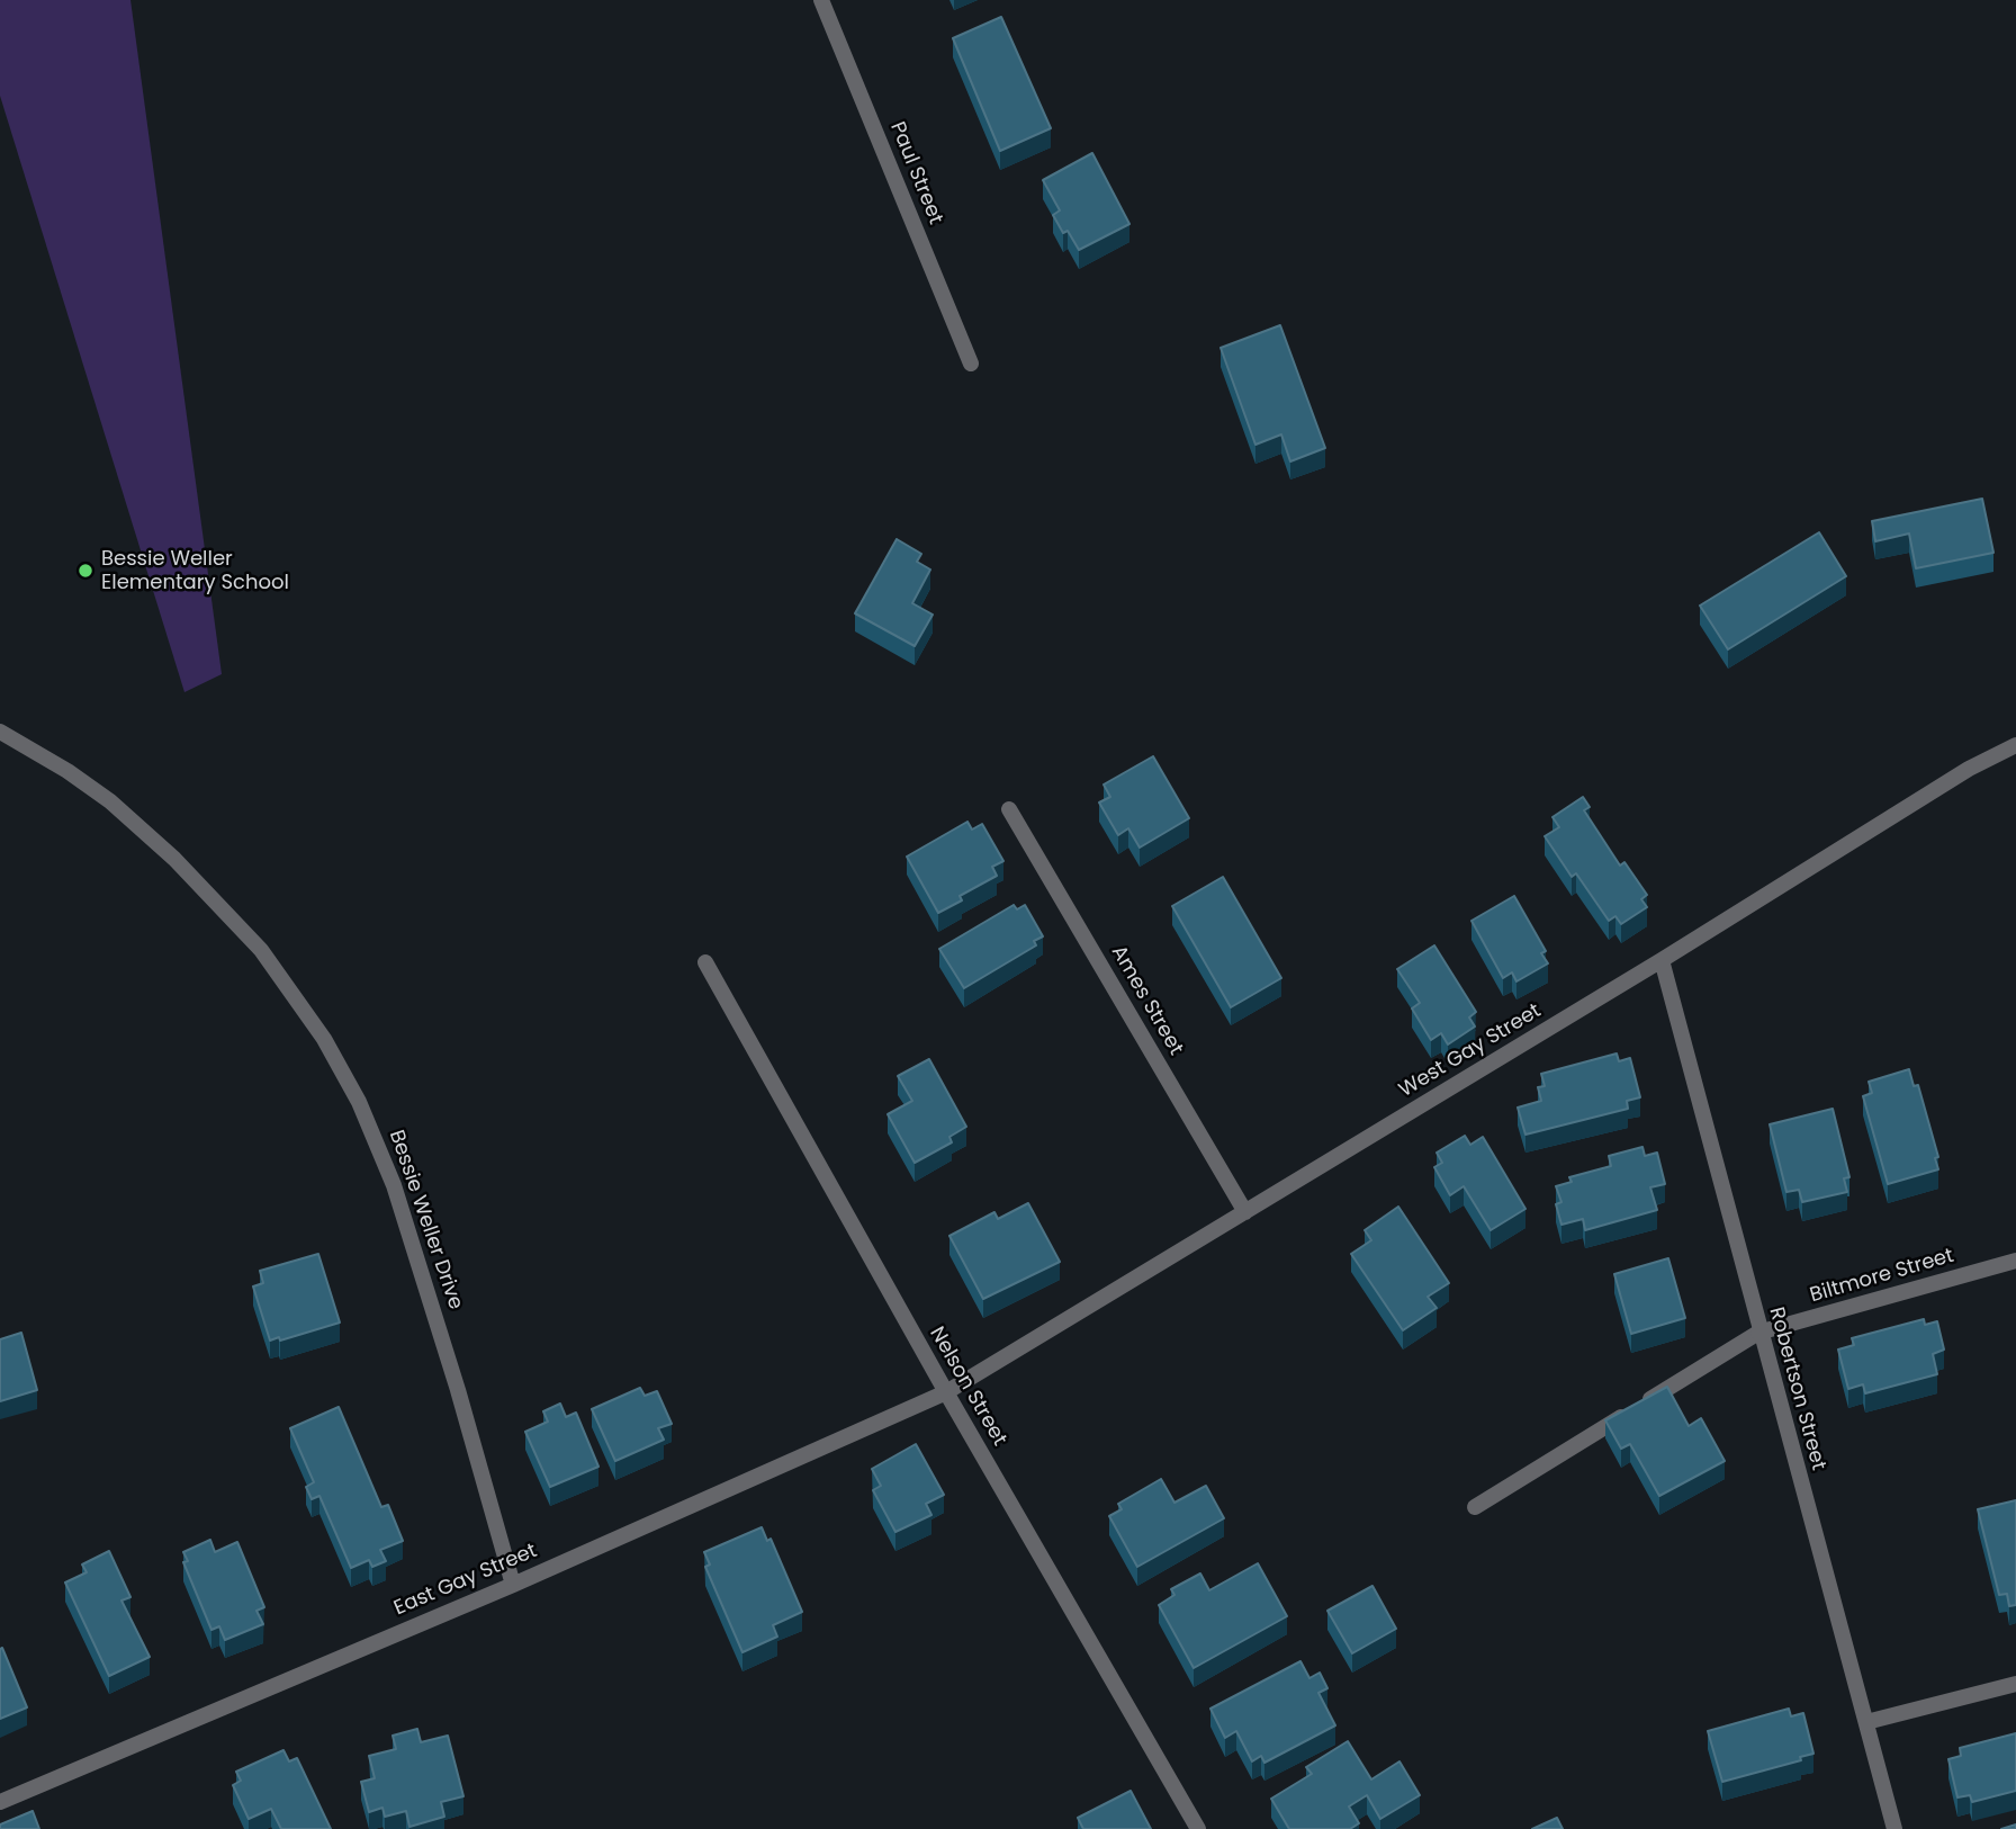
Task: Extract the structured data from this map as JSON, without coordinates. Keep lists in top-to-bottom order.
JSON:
{
  "streets": {
    "street": [
      "Paul Street",
      "Ames Street",
      "West Gay Street",
      "Bessie Weller Drive",
      "Biltmore Street",
      "Nelson Street",
      "Robertson Street",
      "East Gay Street"
    ]
  },
  "crossings": [
    ["Ames Street", "West Gay Street"],
    ["West Gay Street", "Nelson Street"],
    ["West Gay Street", "Robertson Street"],
    ["West Gay Street", "East Gay Street"],
    ["Bessie Weller Drive", "East Gay Street"],
    ["Biltmore Street", "Robertson Street"],
    ["Nelson Street", "East Gay Street"]
  ],
  "places": ["Bessie Weller Elementary School"]
}
